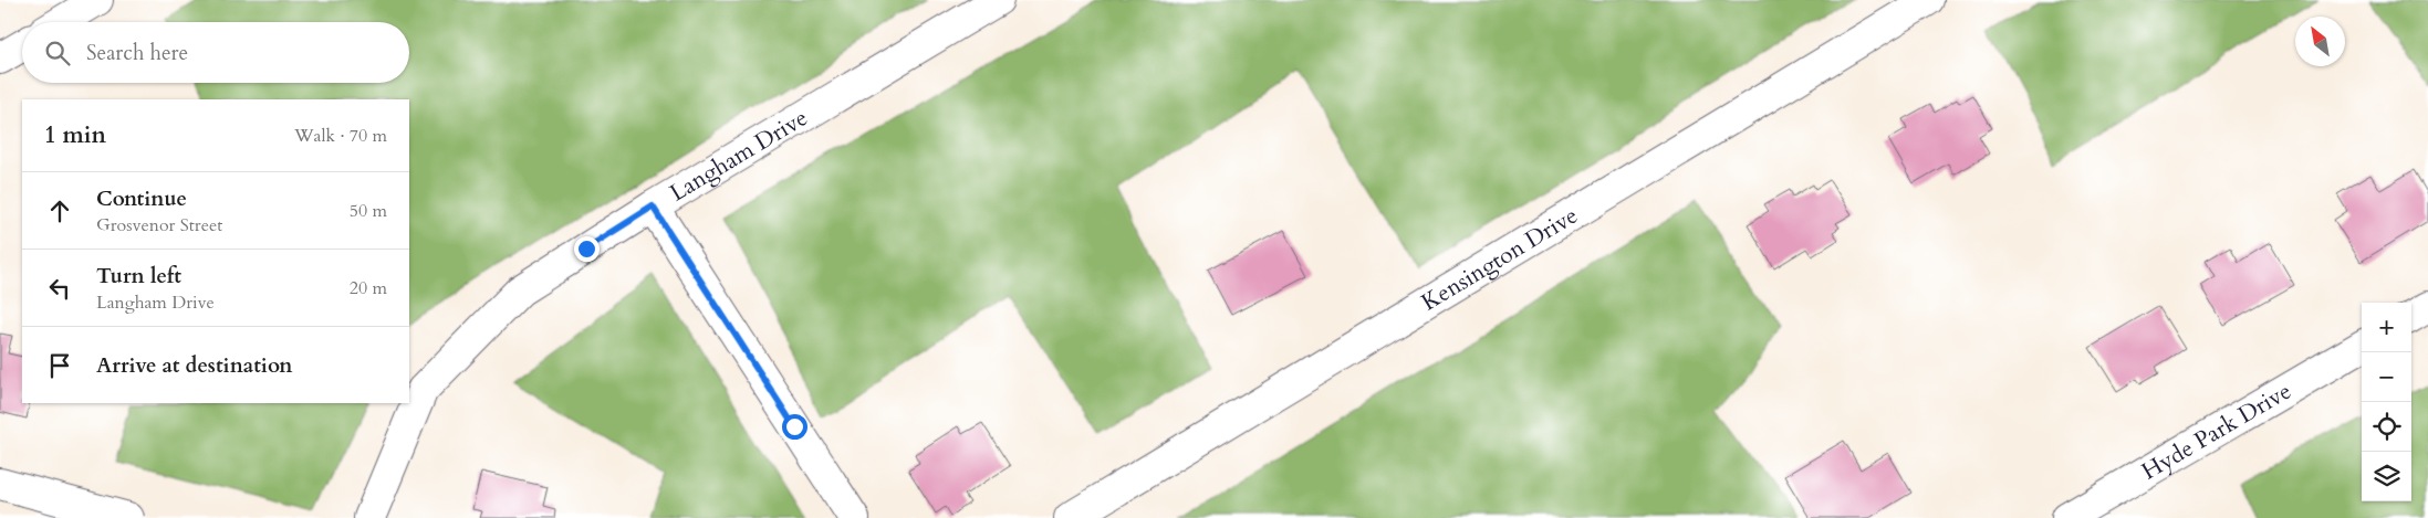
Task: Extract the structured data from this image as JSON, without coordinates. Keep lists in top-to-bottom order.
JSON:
{
  "streets": {
    "street": ["Langham Drive", "Kensington Drive", "Hyde Park Drive"]
  },
  "north": "top left",
  "page": {
    "search": "Search here",
    "heading": ["1 min", "Walk · 70 m"],
    "list": [
      ["Continue", "Grosvenor Street", "50 m"],
      ["Turn left", "Langham Drive", "20 m"],
      "Arrive at destination"
    ],
    "map_buttons": ["+", "−"]
  }
}
